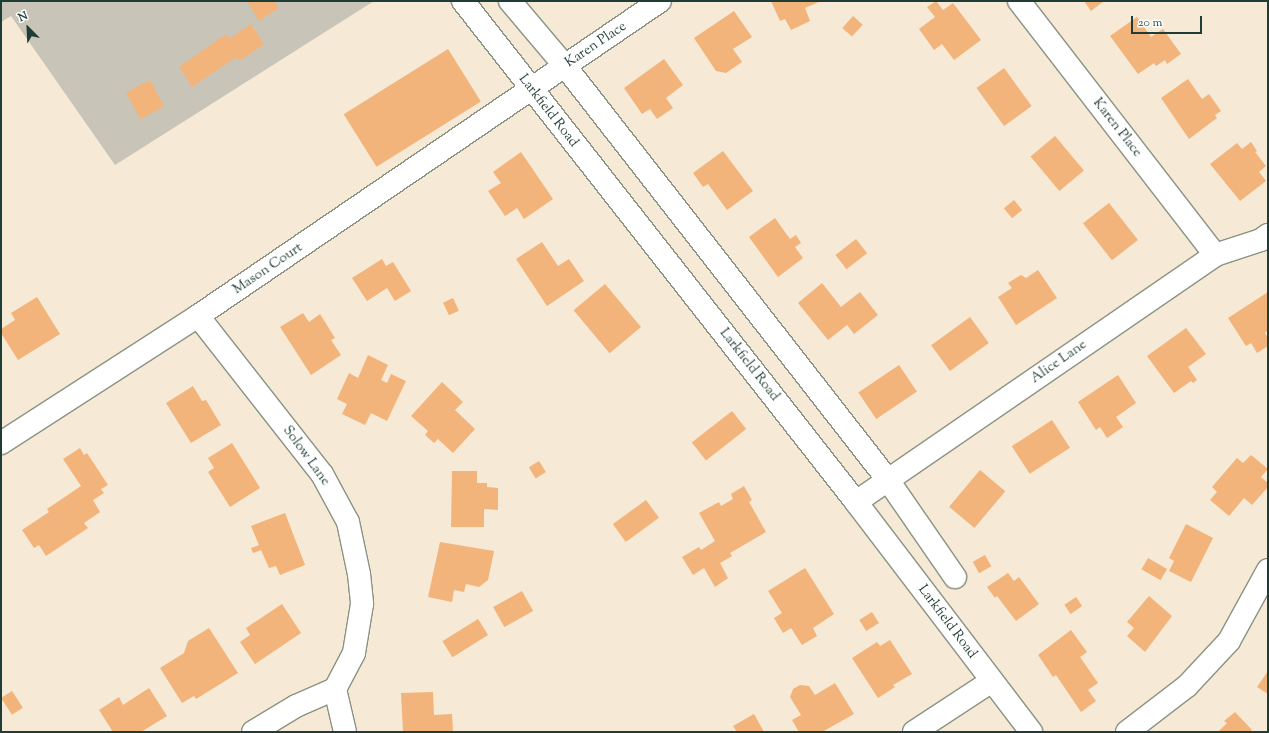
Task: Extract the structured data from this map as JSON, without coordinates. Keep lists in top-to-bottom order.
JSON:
{
  "streets": {
    "street": [
      "Karen Place",
      "Larkfield Road",
      "Mason Court",
      "Alice Lane",
      "Solow Lane"
    ]
  },
  "crossings": [
    ["Karen Place", "Larkfield Road"],
    ["Karen Place", "Mason Court"],
    ["Karen Place", "Alice Lane"],
    ["Larkfield Road", "Mason Court"],
    ["Larkfield Road", "Alice Lane"],
    ["Mason Court", "Solow Lane"]
  ],
  "scale_bar": "20 m",
  "north": "top left"
}
